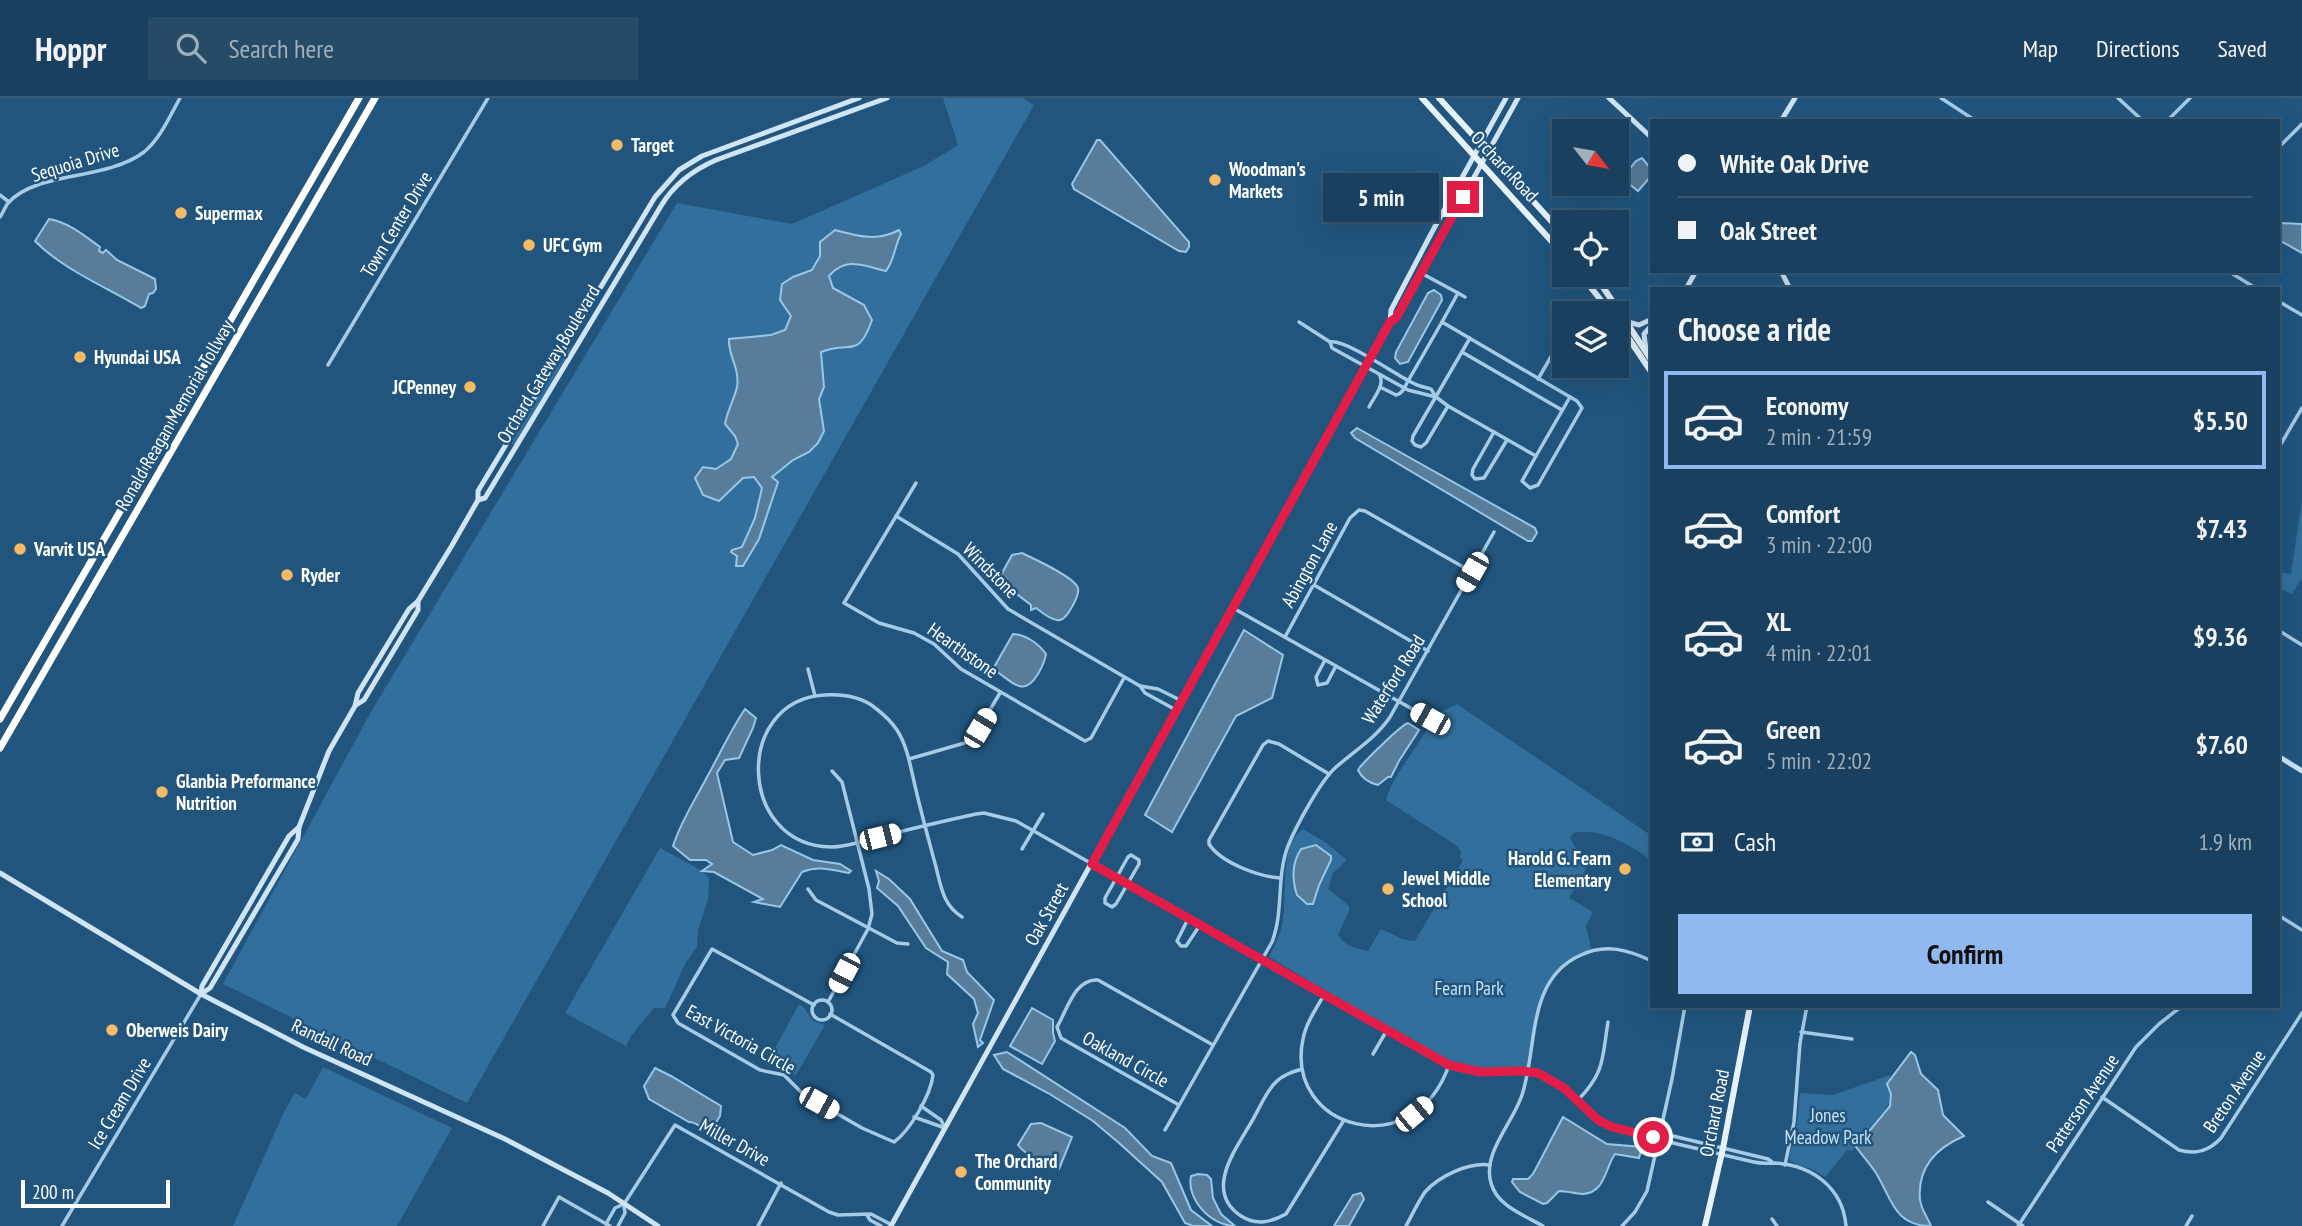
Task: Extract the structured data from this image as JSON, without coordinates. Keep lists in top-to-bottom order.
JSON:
{
  "streets": {
    "highway": ["Ronald Reagan Memorial Tollway"],
    "main road": ["Orchard Road"],
    "street": [
      "Sequoia Drive",
      "Town Center Drive",
      "Orchard Gateway Boulevard",
      "Abington Lane",
      "Windstone",
      "Hearthstone",
      "Waterford Road",
      "Oak Street",
      "East Victoria Circle",
      "Randall Road",
      "Oakland Circle",
      "Breton Avenue",
      "Ice Cream Drive",
      "Patterson Avenue",
      "Miller Drive"
    ]
  },
  "crossings": [
    ["Orchard Road", "Oak Street"],
    ["Orchard Gateway Boulevard", "Randall Road"],
    ["Orchard Gateway Boulevard", "Ice Cream Drive"],
    ["Abington Lane", "Waterford Road"],
    ["Windstone", "Hearthstone"],
    ["Windstone", "Oak Street"],
    ["Waterford Road", "Oakland Circle"],
    ["Oak Street", "Miller Drive"],
    ["Randall Road", "Ice Cream Drive"],
    ["Randall Road", "Miller Drive"],
    ["Breton Avenue", "Patterson Avenue"]
  ],
  "parks": ["Fearn Park", "Jones Meadow Park"],
  "places": [
    "Target",
    "Woodman's Markets",
    "Supermax",
    "UFC Gym",
    "Hyundai USA",
    "JCPenney",
    "Varvit USA",
    "Ryder",
    "Glanbia Preformance Nutrition",
    "Harold G. Fearn Elementary",
    "Jewel Middle School",
    "Oberweis Dairy",
    "The Orchard Community"
  ],
  "scale_bar": "200 m",
  "north": "bottom right",
  "page": {
    "header": "Hoppr",
    "search": "Search here",
    "nav": ["Map", "Directions", "Saved"],
    "banner": ["White Oak Drive", "Oak Street"],
    "bubble": "5 min",
    "heading": "Choose a ride",
    "list": [
      {
        "name": "Economy",
        "note": "2 min · 21:59",
        "value": "$5.50"
      },
      {
        "name": "Comfort",
        "note": "3 min · 22:00",
        "value": "$7.43"
      },
      {
        "name": "XL",
        "note": "4 min · 22:01",
        "value": "$9.36"
      },
      {
        "name": "Green",
        "note": "5 min · 22:02",
        "value": "$7.60"
      }
    ],
    "pay": ["Cash", "1.9 km"],
    "buttons": "Confirm",
    "scale": "200 m"
  }
}
